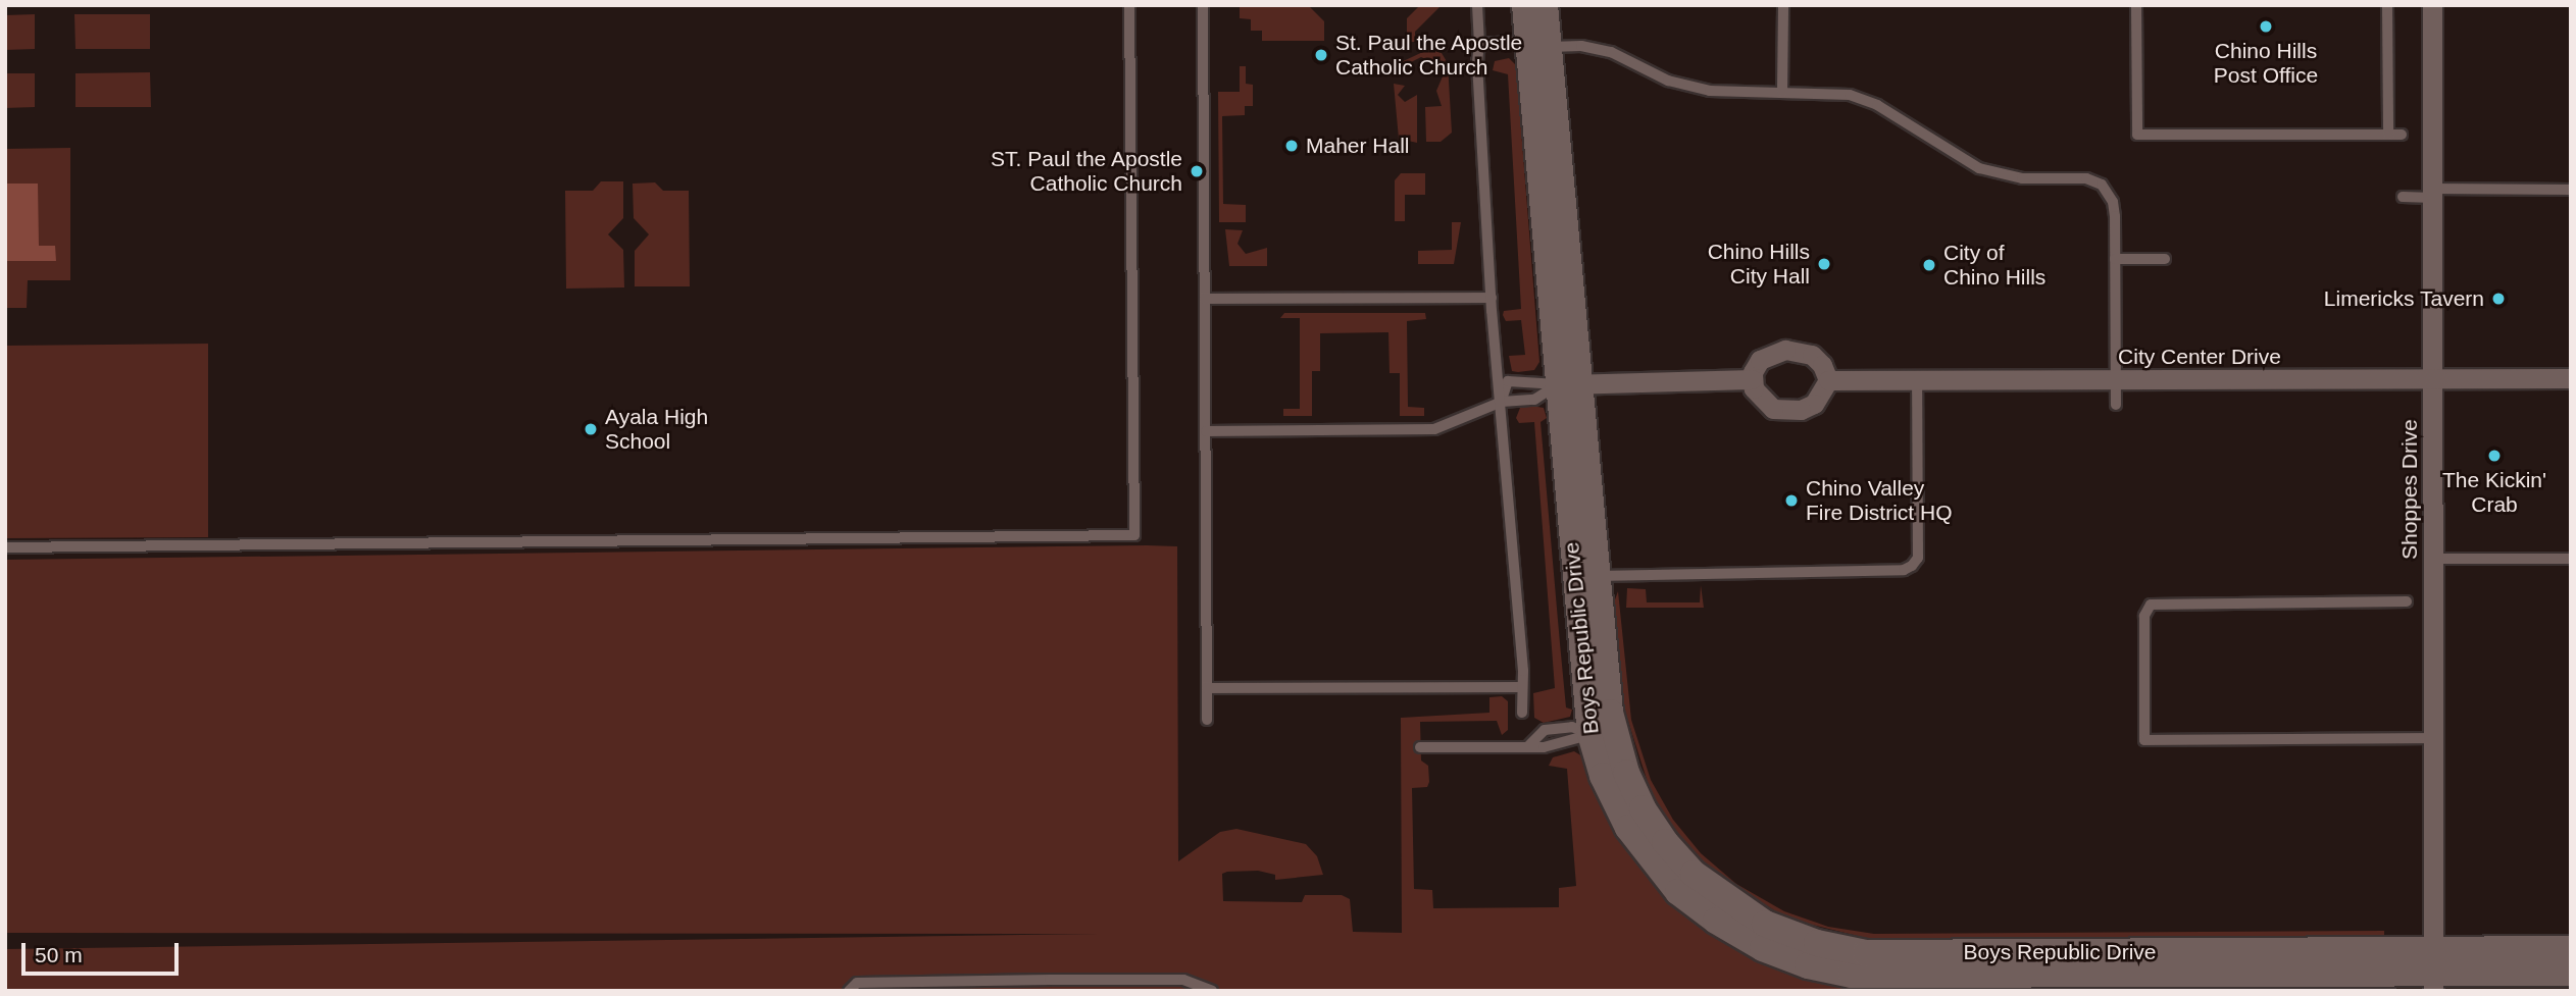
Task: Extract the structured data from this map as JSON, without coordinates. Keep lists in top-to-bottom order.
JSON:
{
  "streets": {
    "main road": ["Boys Republic Drive"],
    "street": ["City Center Drive", "Shoppes Drive"]
  },
  "crossings": [
    ["City Center Drive", "Shoppes Drive"],
    ["Shoppes Drive", "Boys Republic Drive"]
  ],
  "places": [
    "Chino Hills Post Office",
    "St. Paul the Apostle Catholic Church",
    "Maher Hall",
    "ST. Paul the Apostle Catholic Church",
    "Chino Hills City Hall",
    "City of Chino Hills",
    "Limericks Tavern",
    "Ayala High School",
    "The Kickin' Crab",
    "Chino Valley Fire District HQ"
  ],
  "scale_bar": "50 m"
}
